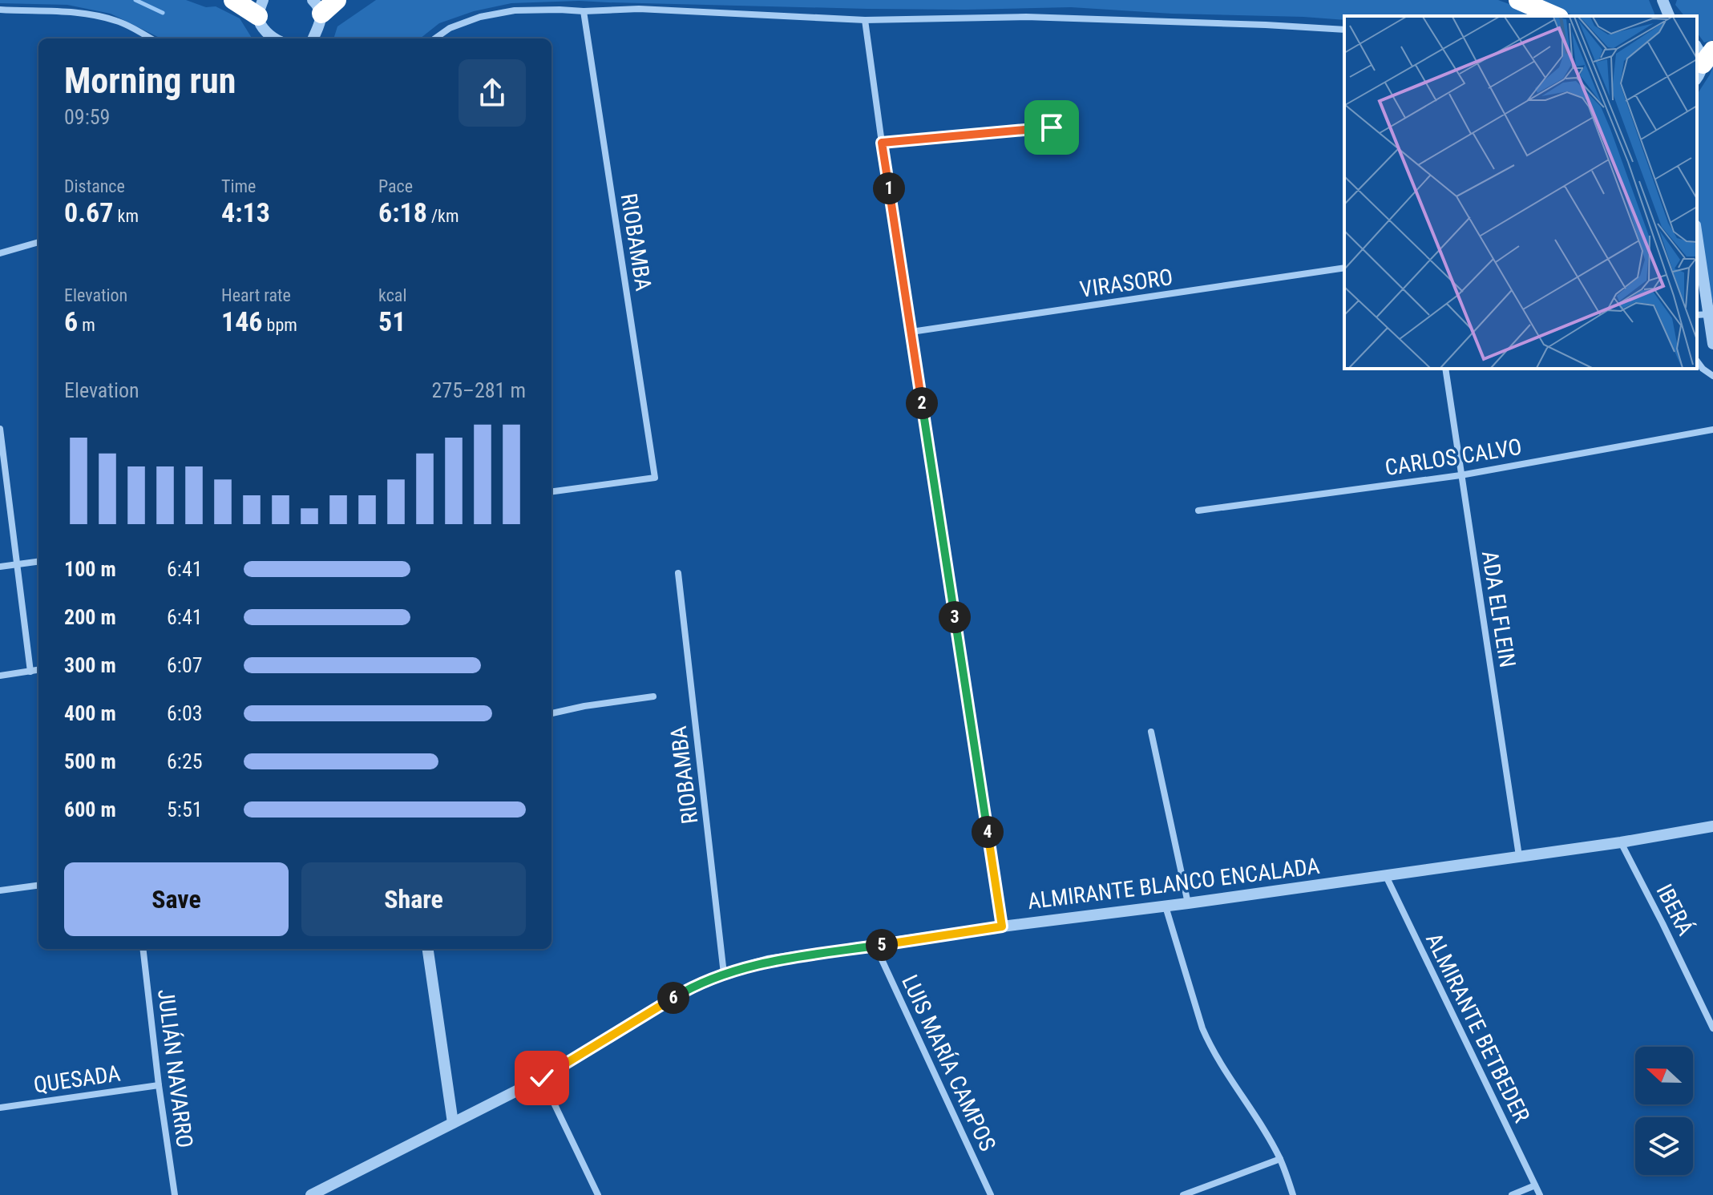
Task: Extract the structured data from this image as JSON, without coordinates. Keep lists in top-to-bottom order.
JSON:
{
  "streets": {
    "street": [
      "RIOBAMBA",
      "VIRASORO",
      "CARLOS CALVO",
      "ADA ELFLEIN",
      "ALMIRANTE BLANCO ENCALADA",
      "IBERÁ",
      "ALMIRANTE BETBEDER",
      "LUIS MARÍA CAMPOS",
      "JULIÁN NAVARRO",
      "QUESADA"
    ]
  },
  "crossings": [
    ["RIOBAMBA", "ALMIRANTE BLANCO ENCALADA"],
    ["CARLOS CALVO", "ADA ELFLEIN"],
    ["ADA ELFLEIN", "ALMIRANTE BLANCO ENCALADA"],
    ["ALMIRANTE BLANCO ENCALADA", "IBERÁ"],
    ["ALMIRANTE BLANCO ENCALADA", "ALMIRANTE BETBEDER"],
    ["ALMIRANTE BLANCO ENCALADA", "LUIS MARÍA CAMPOS"],
    ["JULIÁN NAVARRO", "QUESADA"]
  ],
  "north": "left",
  "page": {
    "heading": ["Morning run", "09:59"],
    "stats": [
      ["Distance", "0.67 km"],
      ["Time", "4:13"],
      ["Pace", "6:18 /km"],
      ["Elevation", "6 m"],
      ["Heart rate", "146 bpm"],
      ["kcal", "51"]
    ],
    "pins": [
      "1",
      "2",
      "3",
      "4",
      "5",
      "6"
    ],
    "chart": ["Elevation", "275–281 m"],
    "list": [
      {
        "name": "100 m",
        "note": "6:41"
      },
      {
        "name": "200 m",
        "note": "6:41"
      },
      {
        "name": "300 m",
        "note": "6:07"
      },
      {
        "name": "400 m",
        "note": "6:03"
      },
      {
        "name": "500 m",
        "note": "6:25"
      },
      {
        "name": "600 m",
        "note": "5:51"
      }
    ],
    "buttons": ["Save", "Share"]
  }
}
